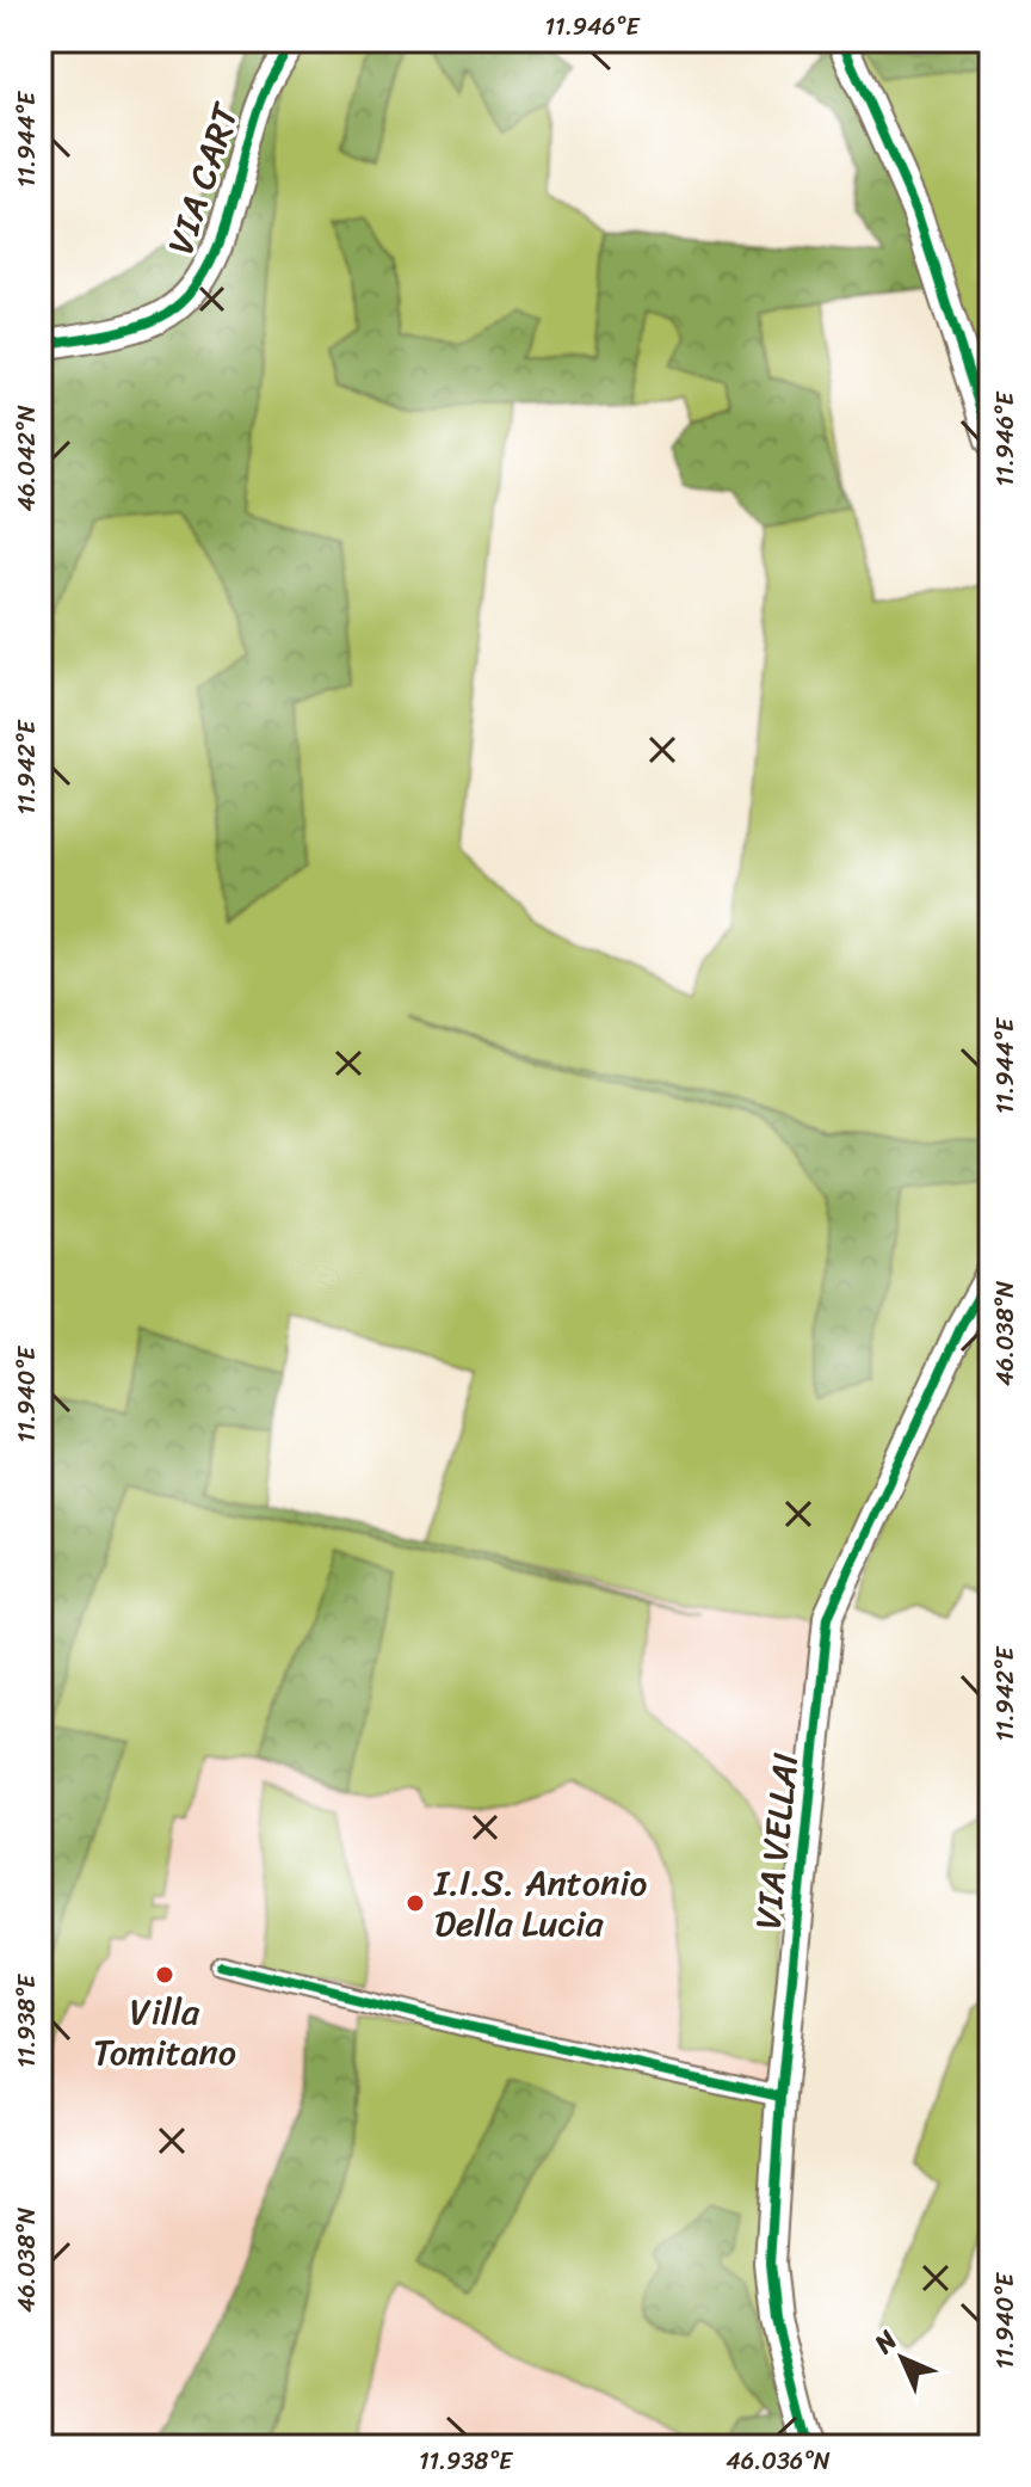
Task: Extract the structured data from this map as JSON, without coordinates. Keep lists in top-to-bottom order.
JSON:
{
  "streets": {
    "street": ["VIA CART", "VIA VELLAI"]
  },
  "places": ["I.I.S. Antonio Della Lucia", "Villa Tomitano"],
  "north": "top left",
  "coordinates": [
    "11.946°E",
    "11.944°E",
    "46.042°N",
    "11.942°E",
    "46.038°N",
    "11.940°E",
    "11.938°E",
    "46.036°N"
  ]
}
